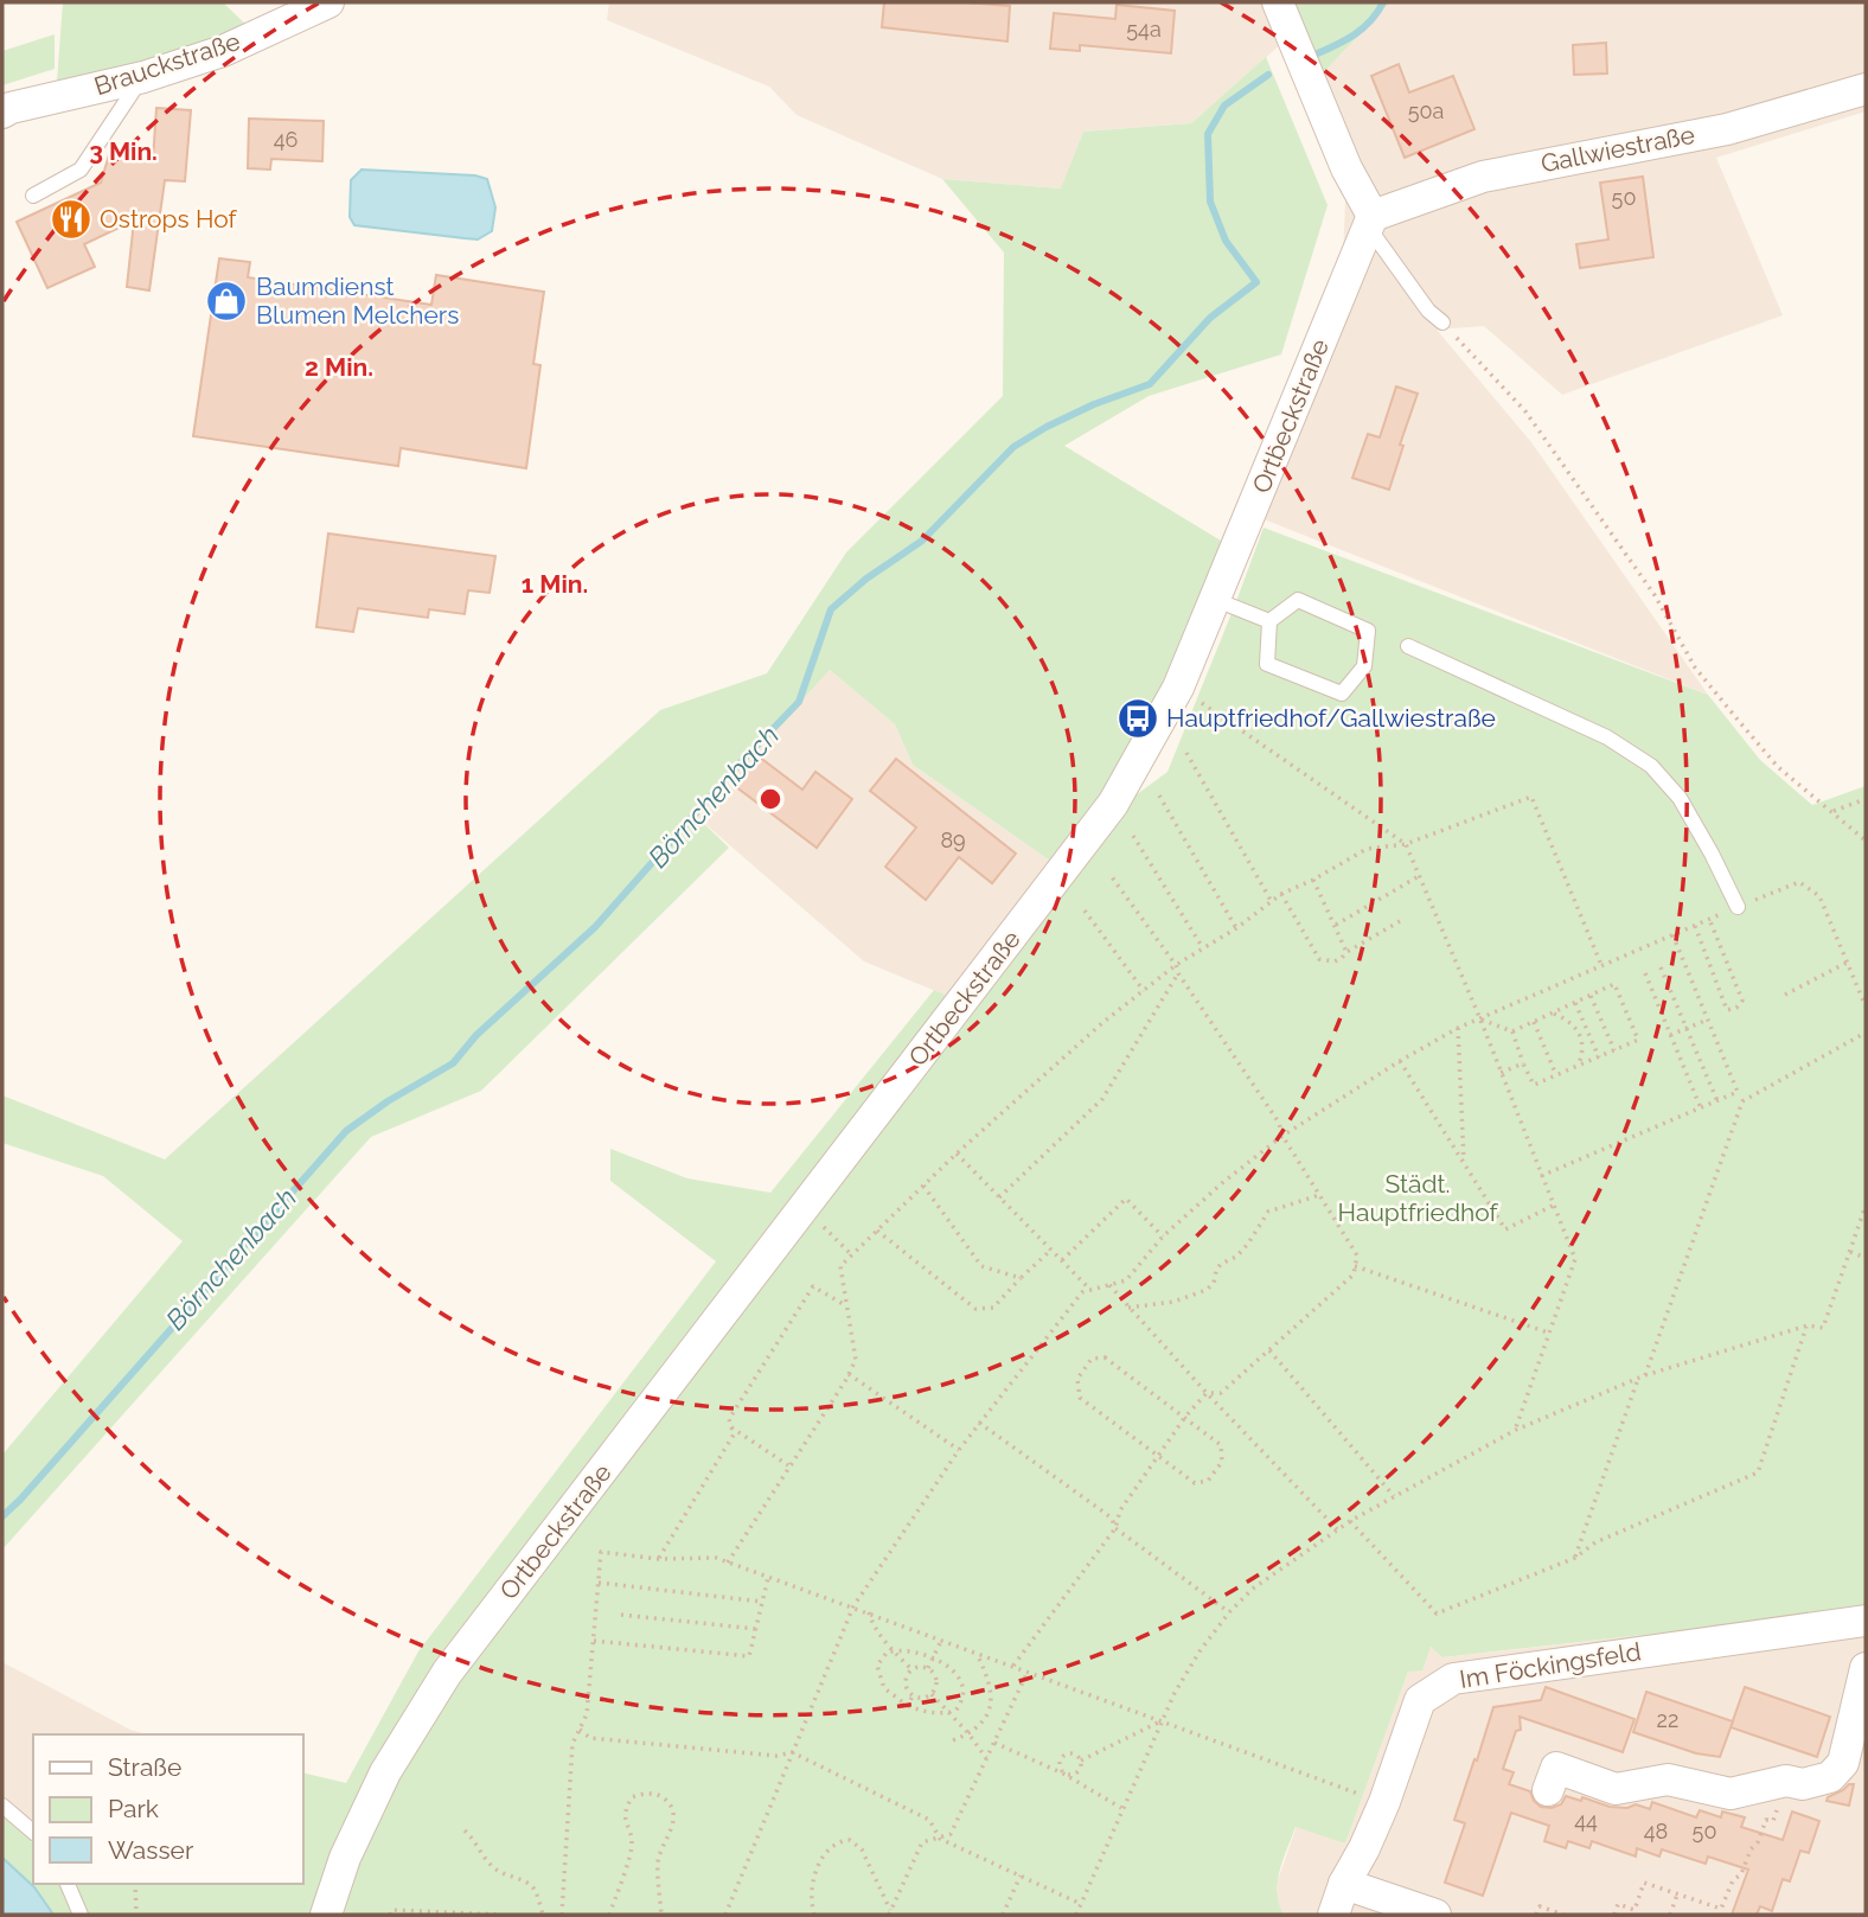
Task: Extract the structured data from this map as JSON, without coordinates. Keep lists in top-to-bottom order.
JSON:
{
  "streets": {
    "street": [
      "Brauckstraße",
      "Gallwiestraße",
      "Ortbeckstraße",
      "Im Föckingsfeld"
    ]
  },
  "crossings": [
    ["Gallwiestraße", "Ortbeckstraße"]
  ],
  "water": ["Börnchenbach"],
  "parks": ["Städt. Hauptfriedhof"],
  "places": {
    "restaurant": ["Ostrops Hof"],
    "shop": ["Baumdienst Blumen Melchers"],
    "bus stop": ["Hauptfriedhof/Gallwiestraße"]
  },
  "house_numbers": [
    "54a",
    "50a",
    "46",
    "50",
    "89",
    "22",
    "44",
    "48",
    "50"
  ],
  "legend": ["Straße", "Park", "Wasser"],
  "rings": ["3 Min.", "2 Min.", "1 Min."]
}
